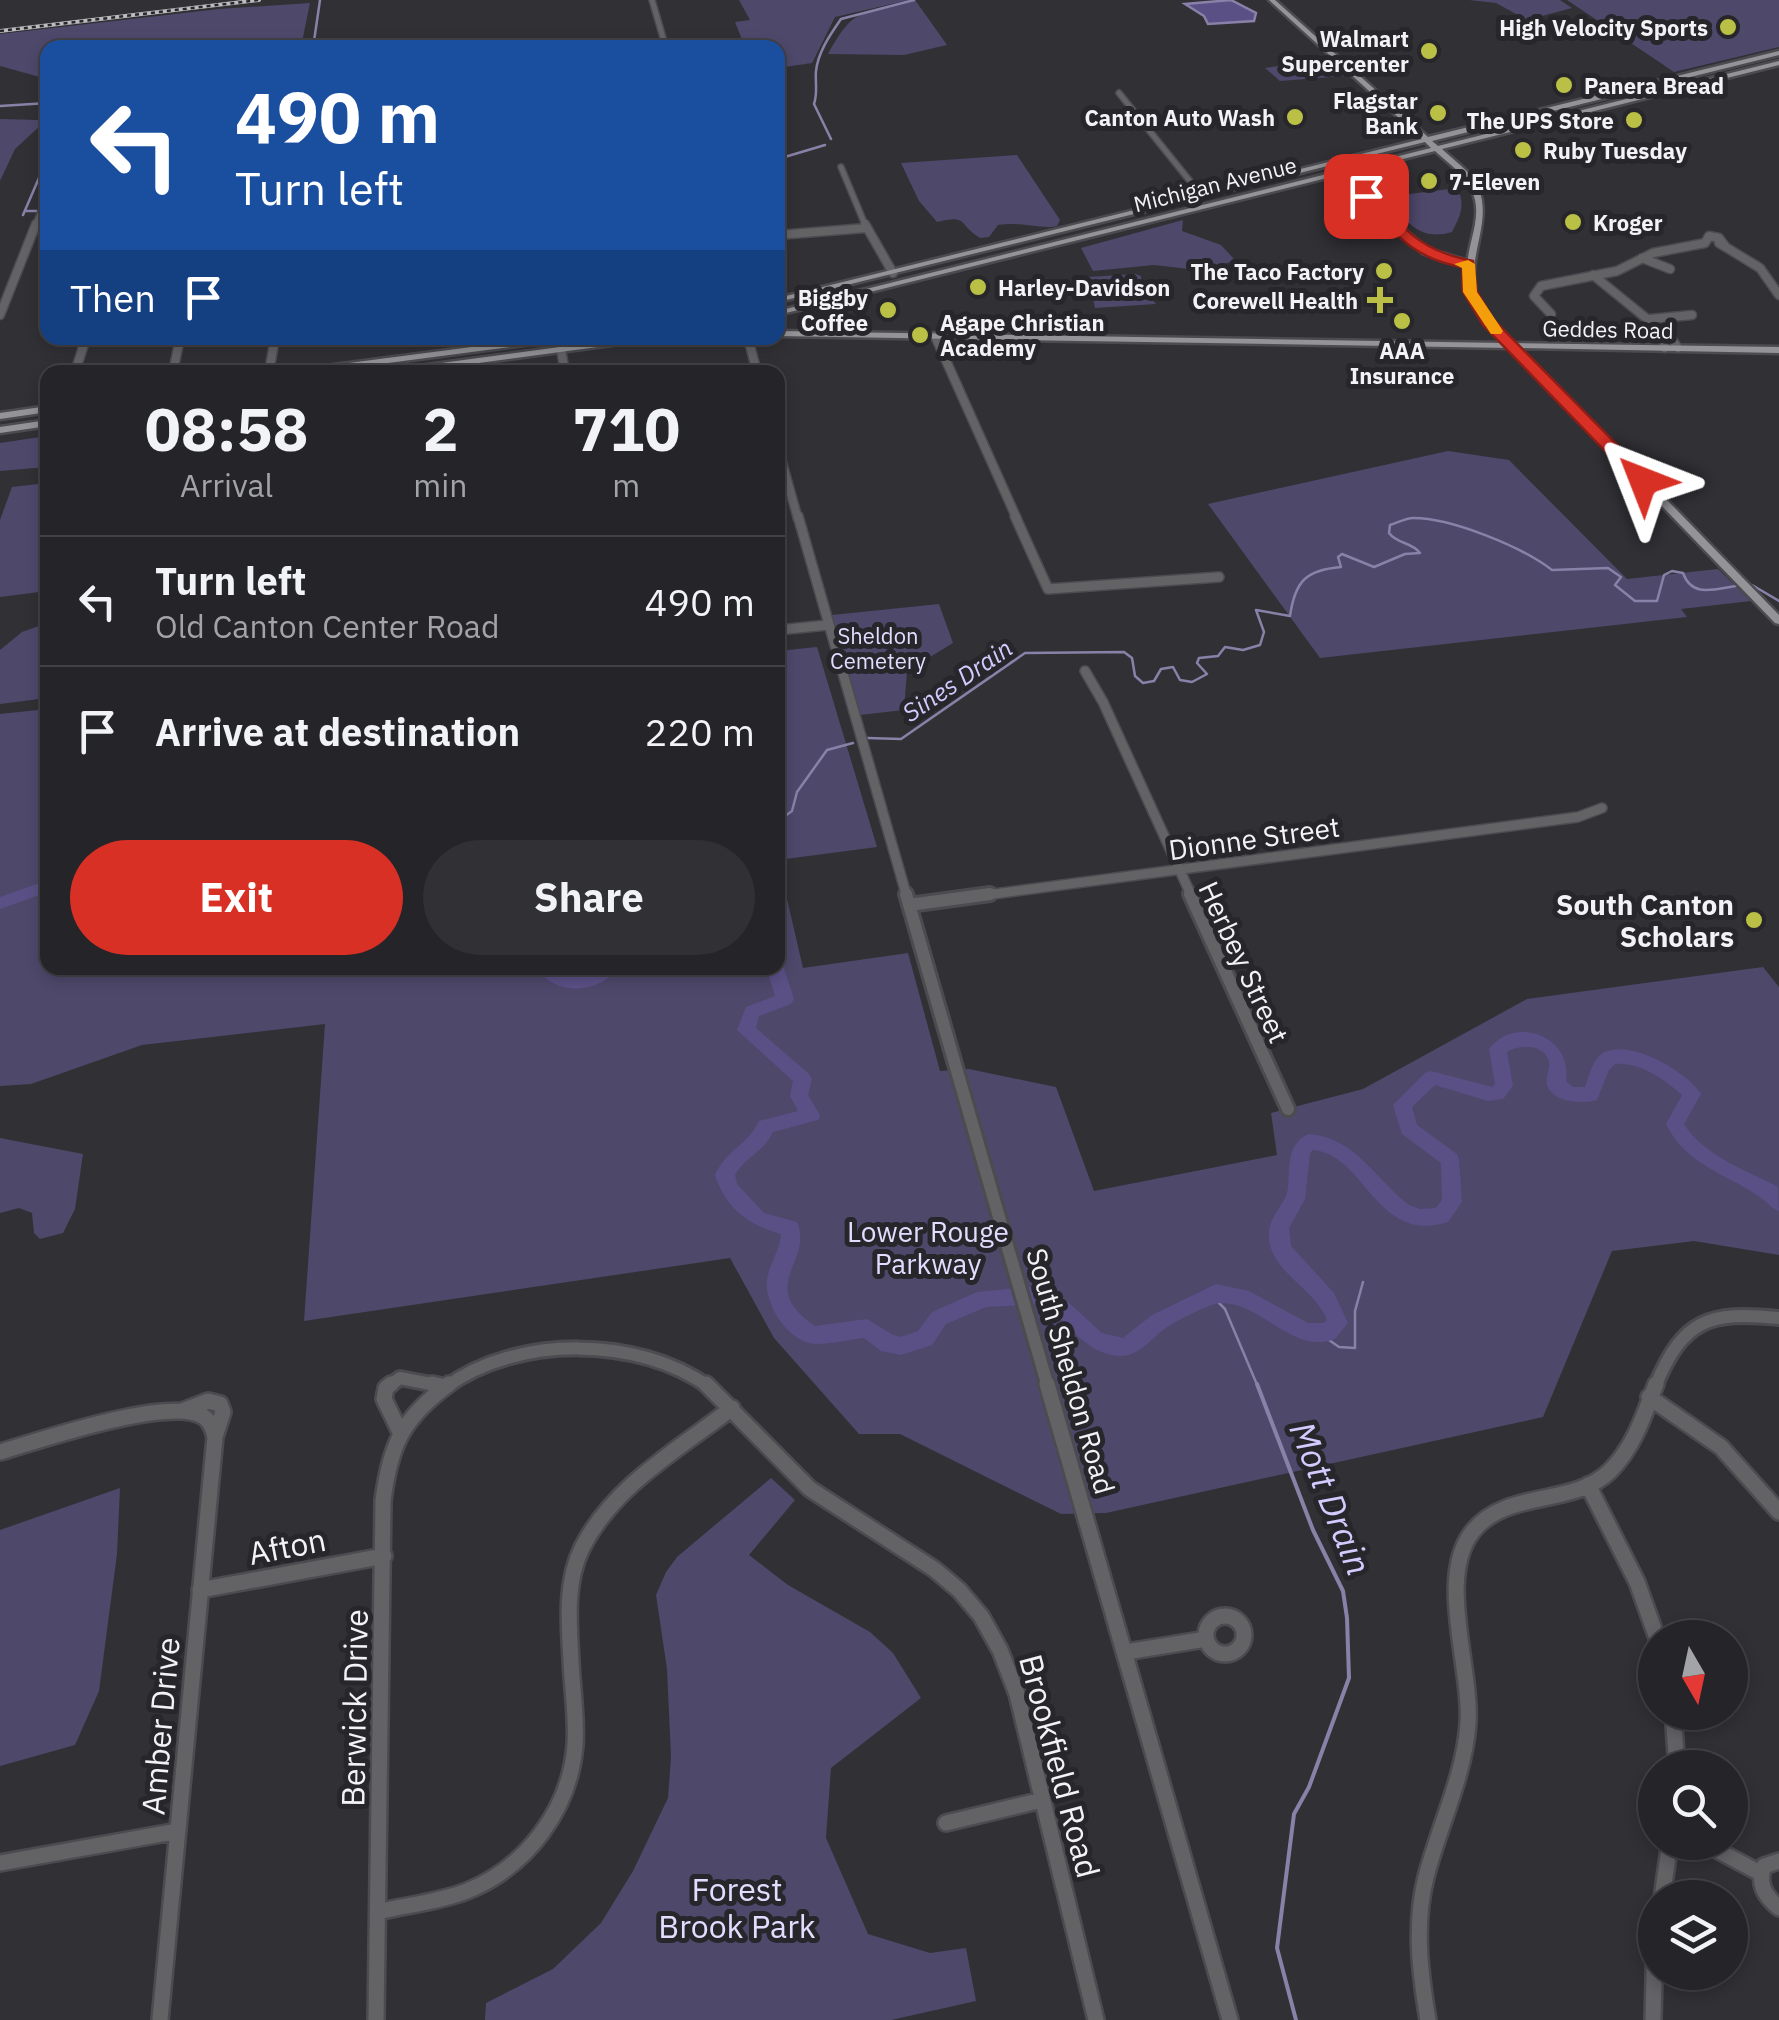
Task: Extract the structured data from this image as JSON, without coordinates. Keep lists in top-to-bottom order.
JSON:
{
  "streets": {
    "main road": ["Michigan Avenue", "Geddes Road"],
    "street": [
      "Dionne Street",
      "Herbey Street",
      "South Sheldon Road",
      "Afton",
      "Berwick Drive",
      "Amber Drive",
      "Brookfield Road"
    ]
  },
  "crossings": [
    ["Dionne Street", "Herbey Street"],
    ["Dionne Street", "South Sheldon Road"],
    ["Afton", "Berwick Drive"],
    ["Afton", "Amber Drive"],
    ["Berwick Drive", "Brookfield Road"]
  ],
  "water": ["Sines Drain", "Mott Drain"],
  "parks": ["Sheldon Cemetery", "Lower Rouge Parkway", "Forest Brook Park"],
  "places": {
    "other": [
      "High Velocity Sports",
      "Walmart Supercenter",
      "Panera Bread",
      "Flagstar Bank",
      "Canton Auto Wash",
      "The UPS Store",
      "Ruby Tuesday",
      "7-Eleven",
      "Kroger",
      "The Taco Factory",
      "Harley-Davidson",
      "Biggby Coffee",
      "AAA Insurance",
      "Agape Christian Academy",
      "South Canton Scholars"
    ],
    "health": ["Corewell Health"]
  },
  "north": "bottom",
  "page": {
    "turn": ["490 m", "Turn left"],
    "then": "Then",
    "eta": [
      "08:58",
      "Arrival",
      "2",
      "min",
      "710",
      "m"
    ],
    "list": [
      {
        "name": "Turn left",
        "note": "Old Canton Center Road",
        "value": "490 m"
      },
      {
        "name": "Arrive at destination",
        "value": "220 m"
      }
    ],
    "buttons": ["Exit", "Share"]
  }
}
